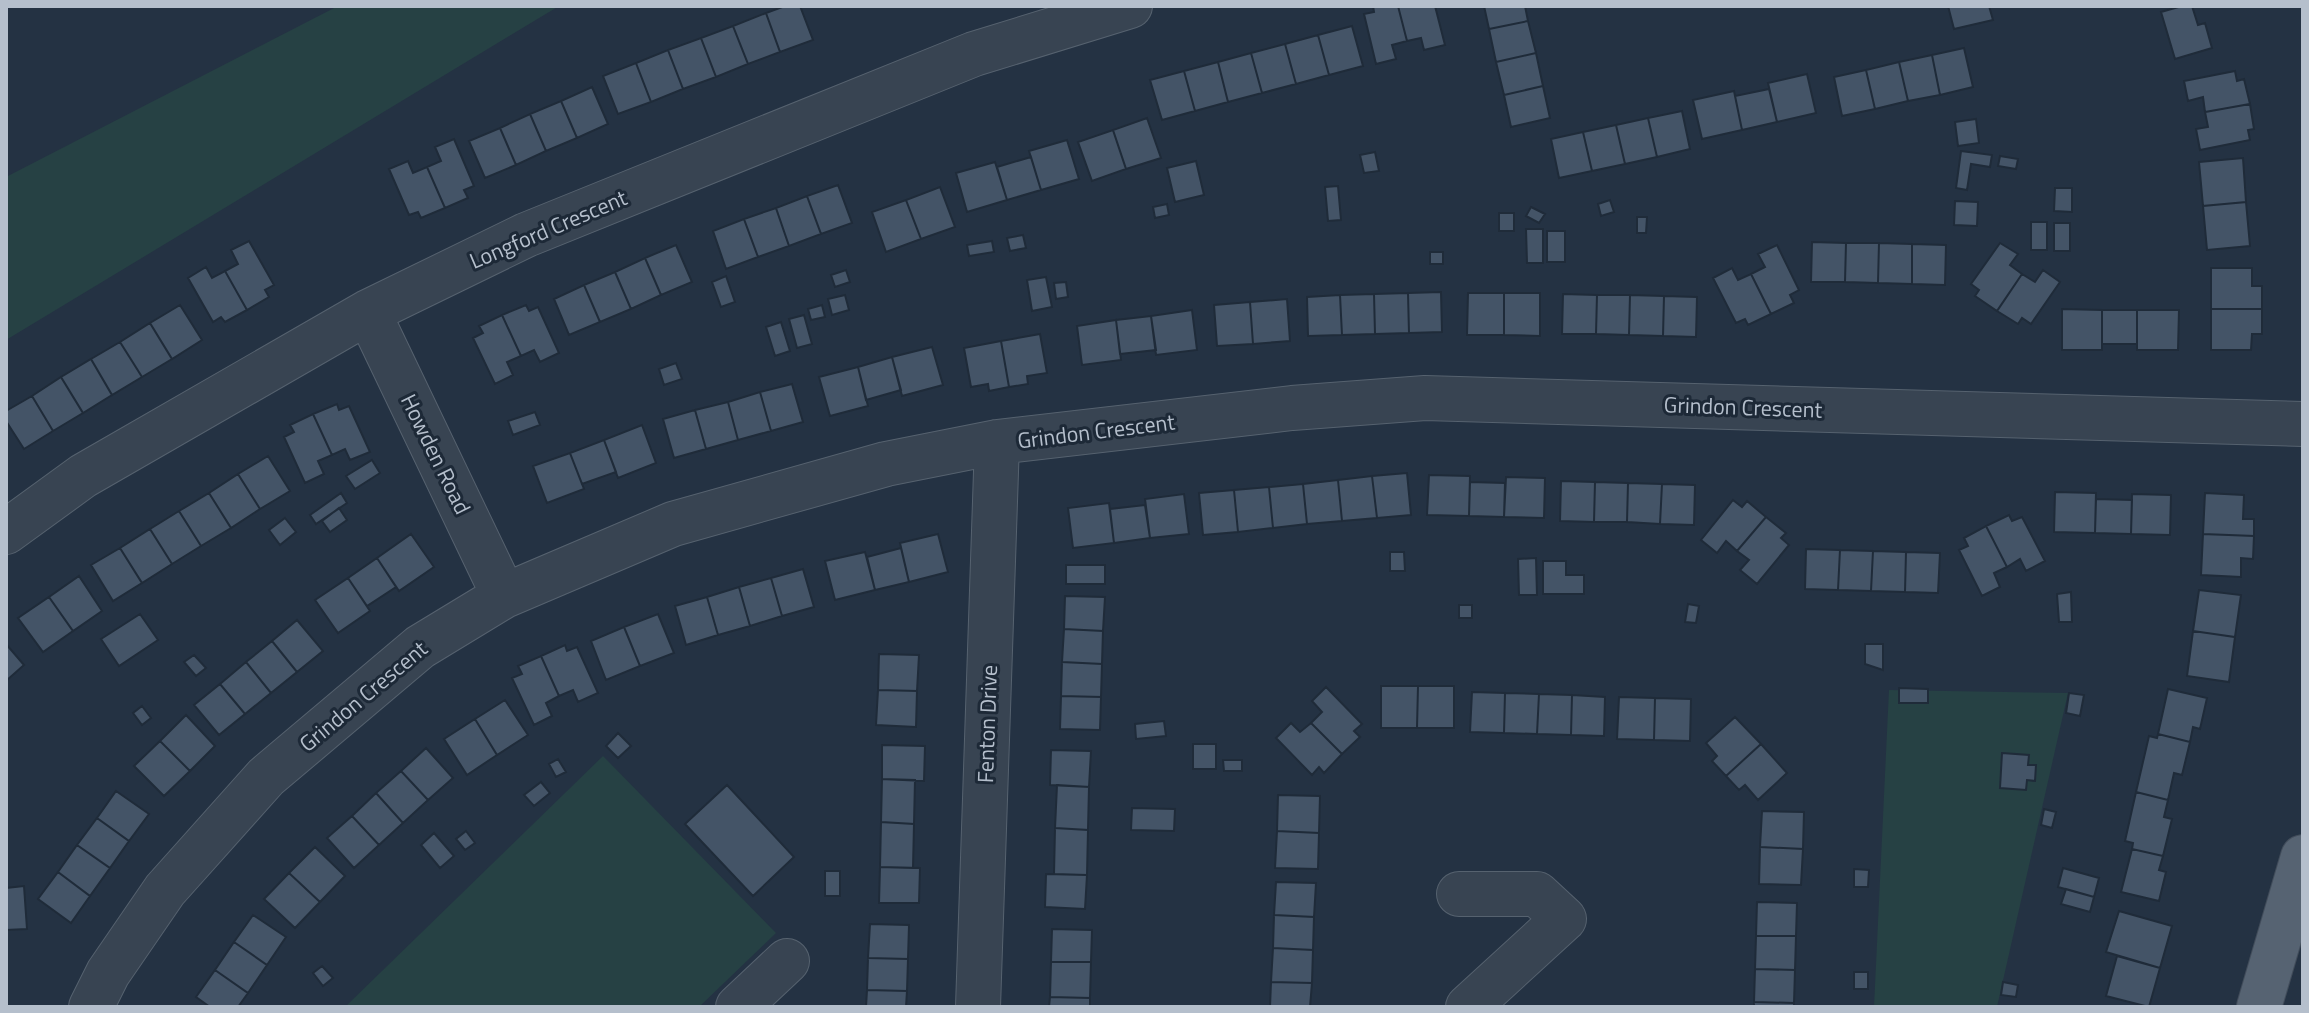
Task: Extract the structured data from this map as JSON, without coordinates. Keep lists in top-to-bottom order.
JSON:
{
  "streets": {
    "street": [
      "Longford Crescent",
      "Grindon Crescent",
      "Howden Road",
      "Fenton Drive"
    ]
  },
  "crossings": [
    ["Longford Crescent", "Howden Road"],
    ["Grindon Crescent", "Howden Road"],
    ["Grindon Crescent", "Fenton Drive"]
  ]
}
